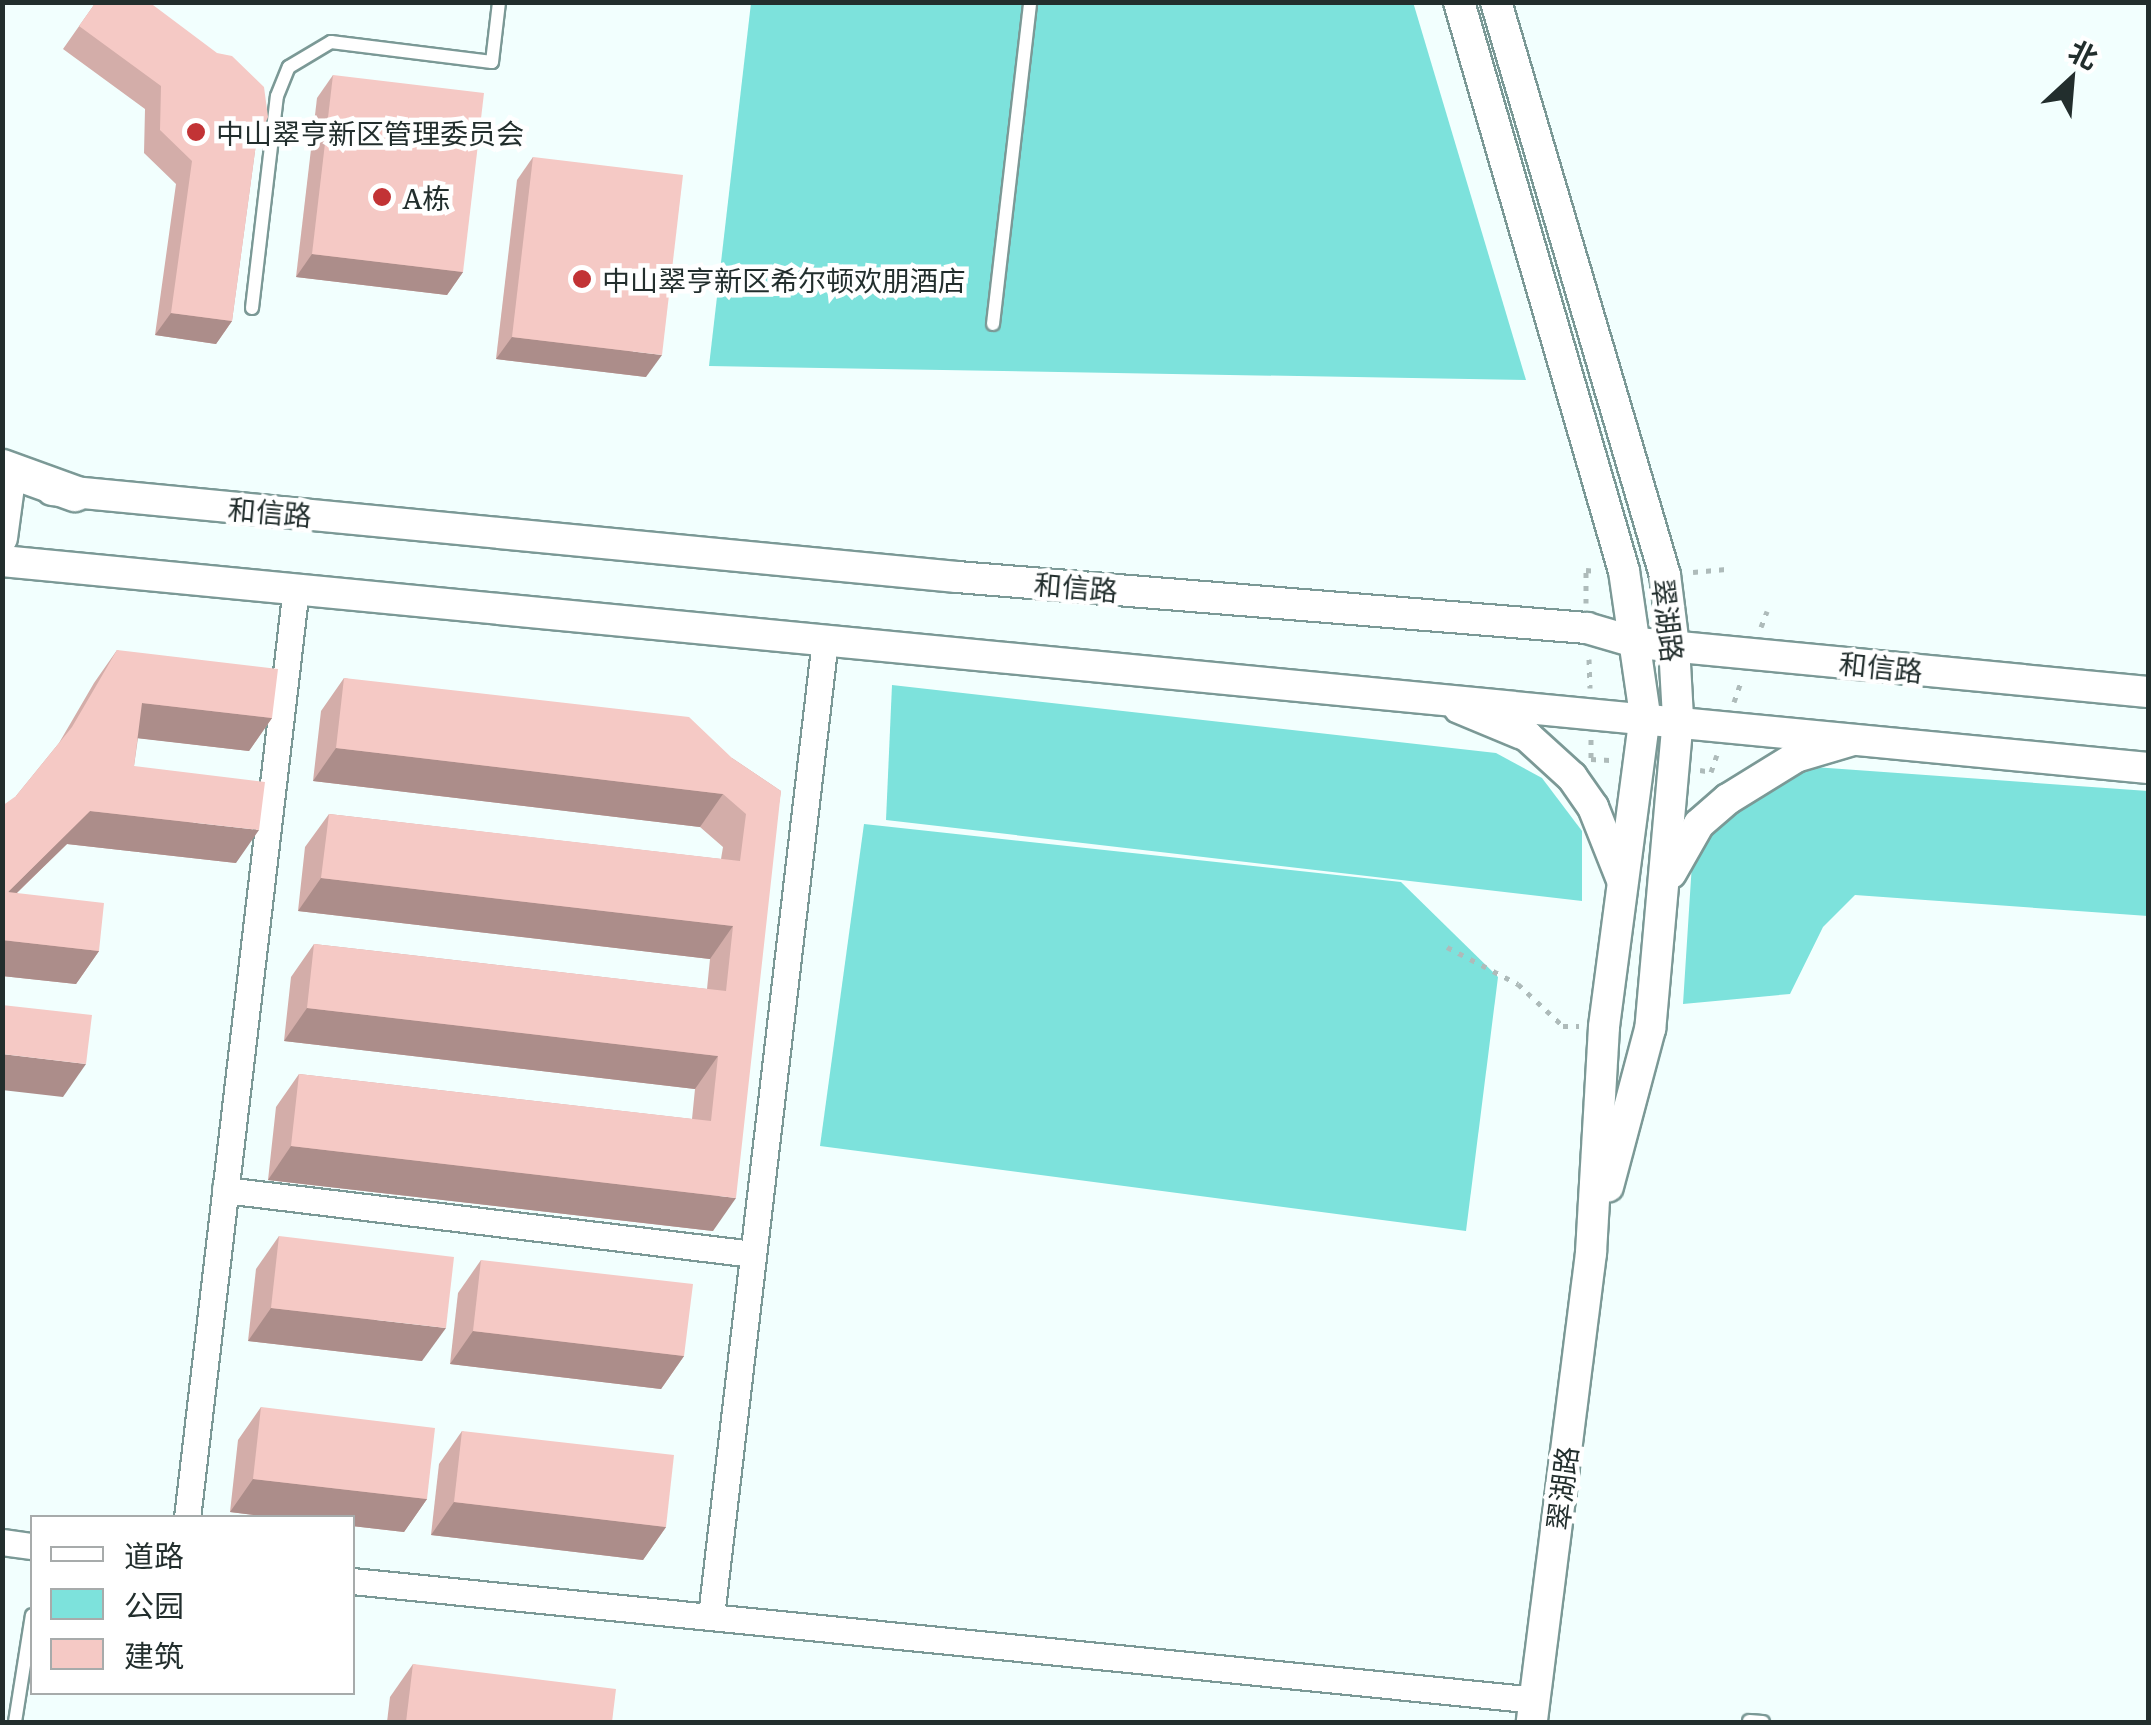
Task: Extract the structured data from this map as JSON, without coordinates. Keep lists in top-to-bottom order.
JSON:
{
  "streets": {
    "street": ["和信路", "翠湖路"]
  },
  "crossings": [
    ["和信路", "翠湖路"]
  ],
  "places": ["中山翠亨新区管理委员会", "A栋", "中山翠亨新区希尔顿欢朋酒店"],
  "legend": ["道路", "公园", "建筑"],
  "north": "top right"
}
